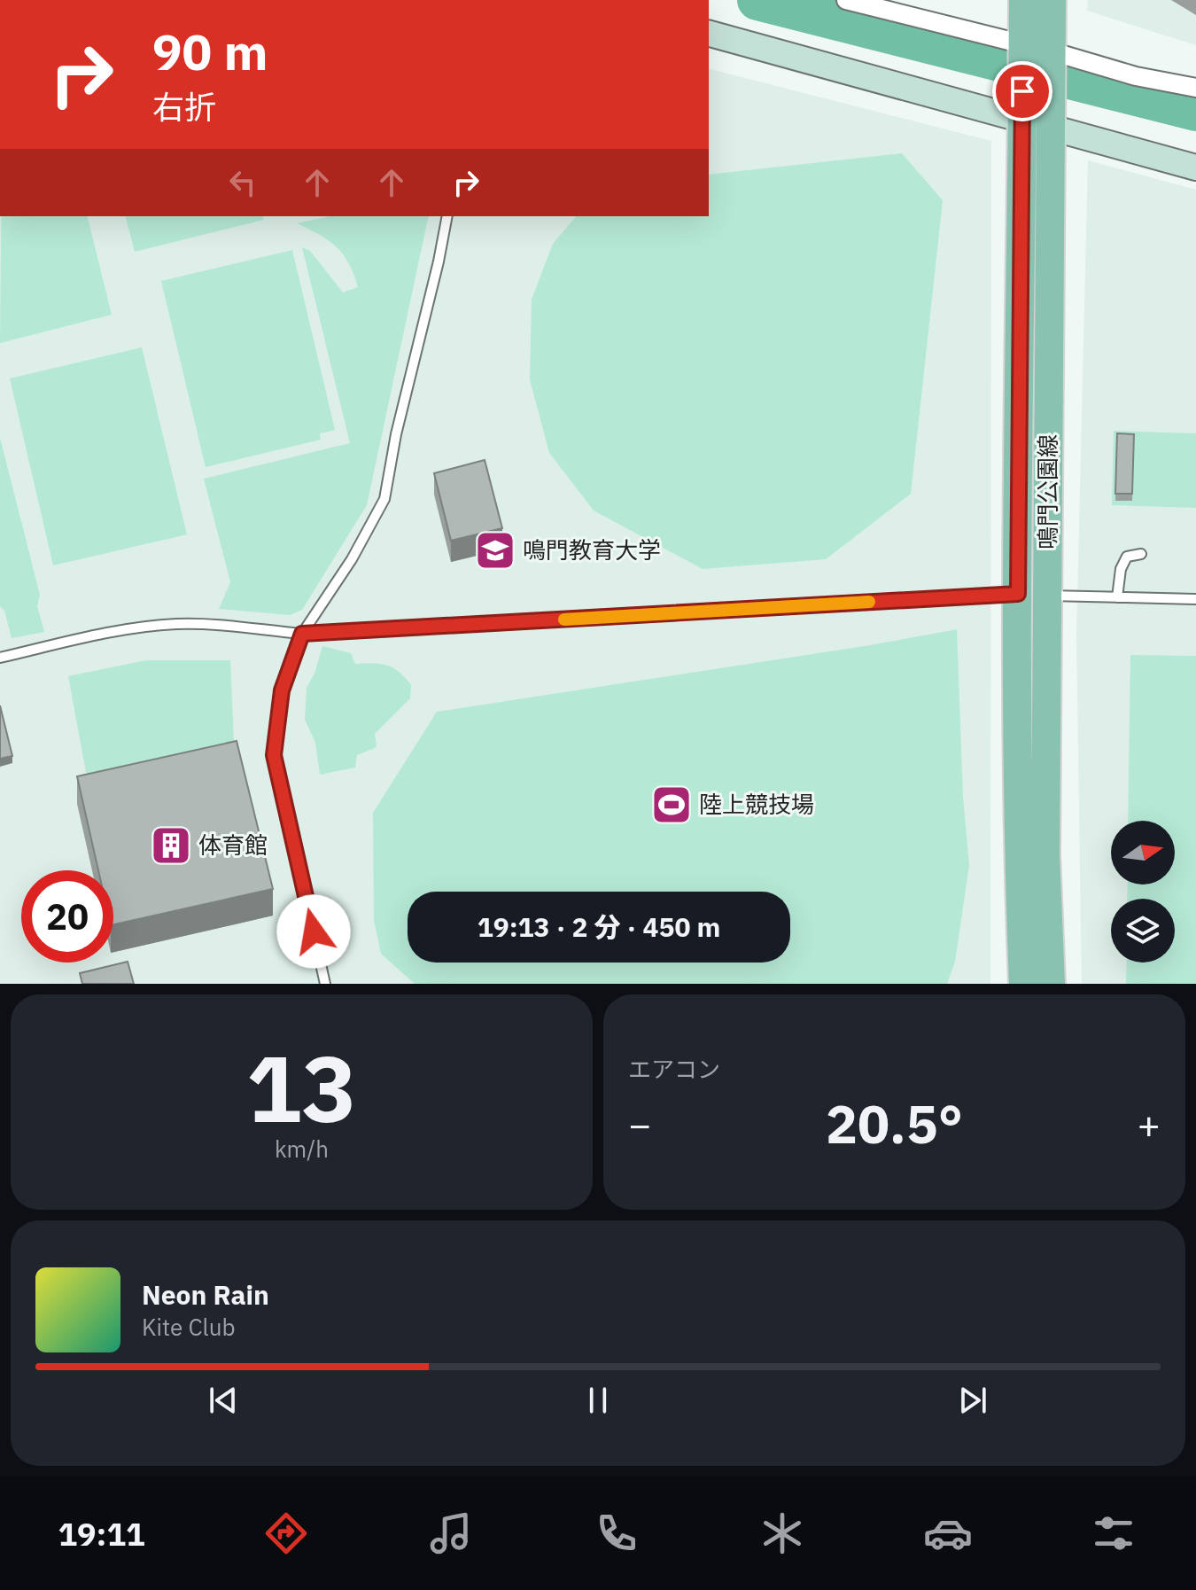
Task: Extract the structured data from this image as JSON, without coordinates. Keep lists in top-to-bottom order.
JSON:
{
  "streets": {
    "main road": ["鳴門公園線"]
  },
  "places": {
    "school or university": ["鳴門教育大学"],
    "sports": ["陸上競技場"],
    "building": ["体育館"]
  },
  "north": "right",
  "page": {
    "turn": ["90 m", "右折"],
    "limit": "20",
    "trip": "19:13 · 2 分 · 450 m",
    "tile": [
      ["13", "km/h"],
      "エアコン"
    ],
    "heat": ["−", "20.5°", "+"],
    "song": ["Neon Rain", "Kite Club"],
    "tabs": "19:11"
  }
}
